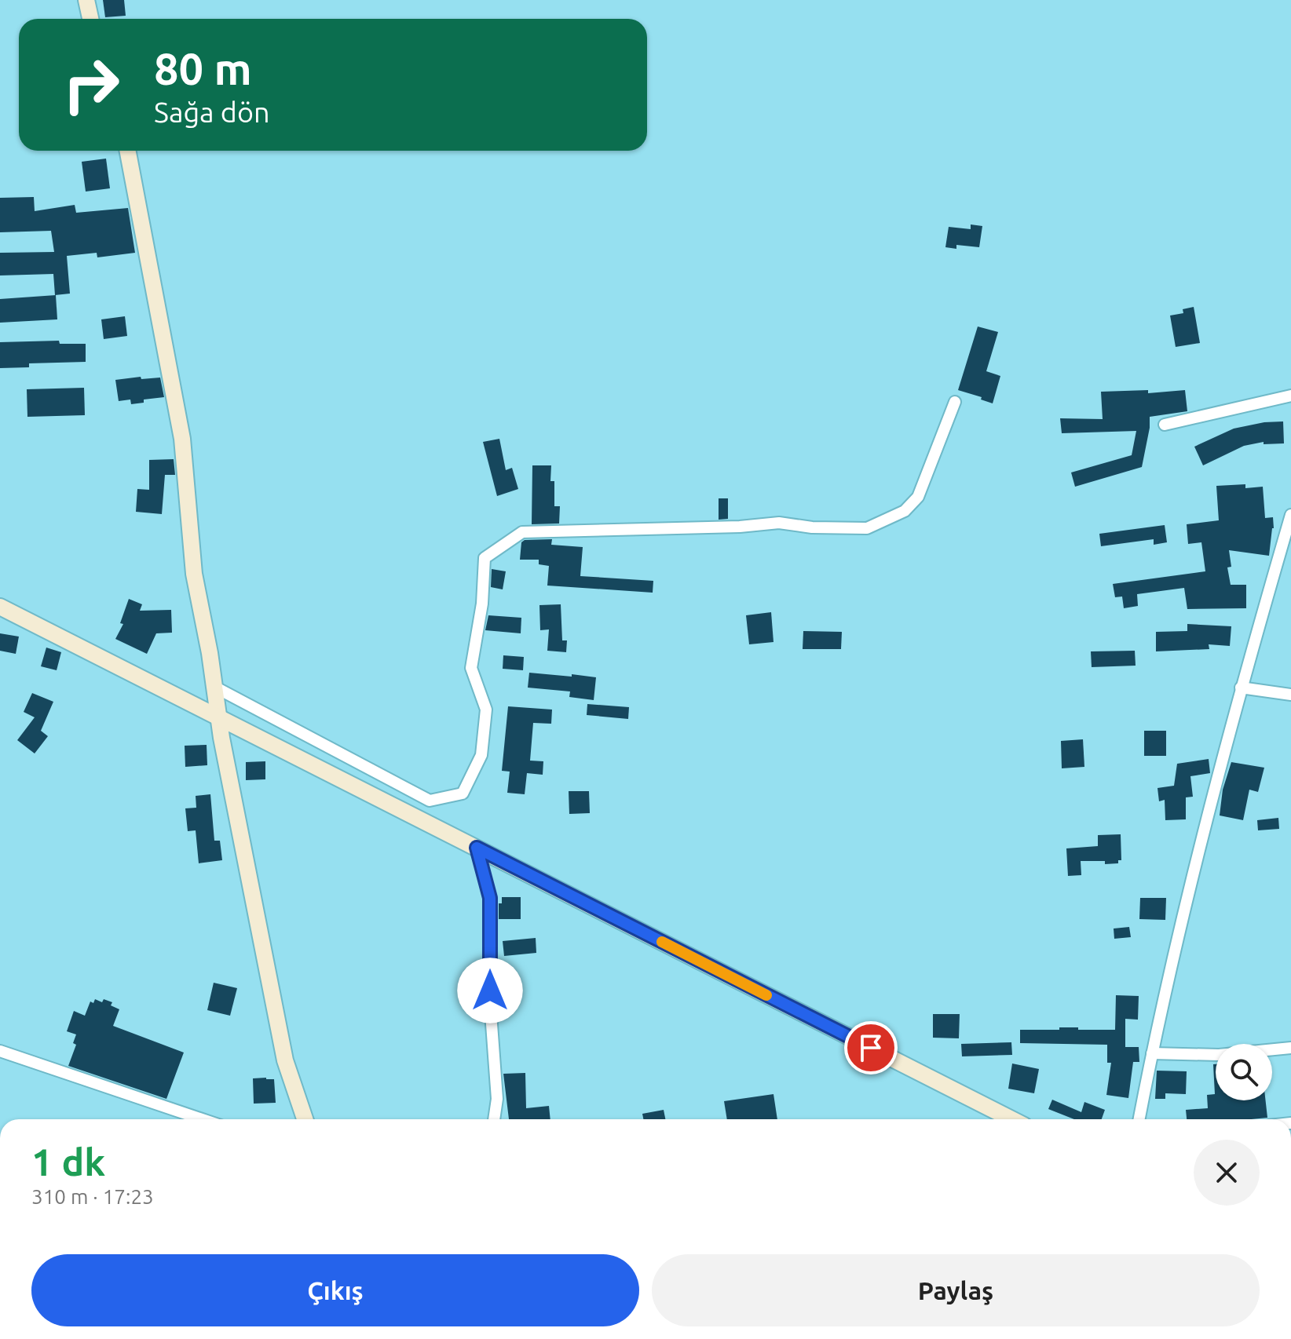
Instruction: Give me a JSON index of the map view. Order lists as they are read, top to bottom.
{
  "page": {
    "turn": ["80 m", "Sağa dön"],
    "heading": ["1 dk", "310 m · 17:23"],
    "buttons": ["Çıkış", "Paylaş"]
  }
}
